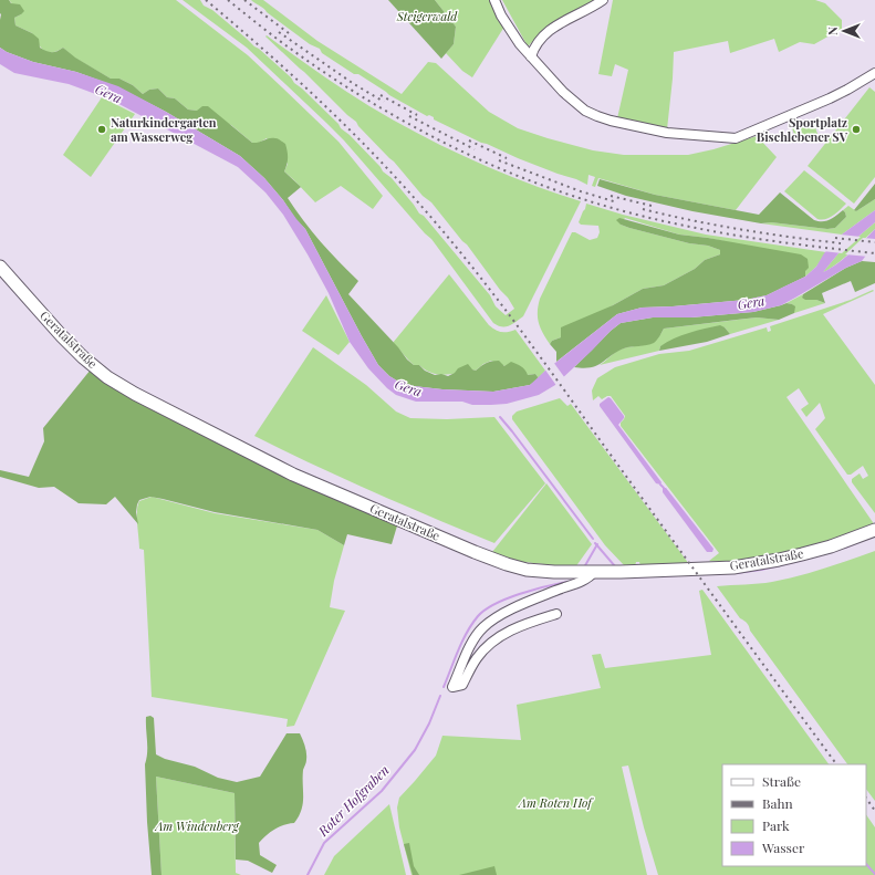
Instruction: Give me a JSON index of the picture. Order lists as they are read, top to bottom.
{
  "streets": {
    "street": ["Geratalstraße"]
  },
  "water": ["Gera", "Roter Hofgraben"],
  "parks": ["Steigerwald", "Am Roten Hof", "Am Windenberg"],
  "places": ["Naturkindergarten am Wasserweg", "Sportplatz Bischlebener SV"],
  "legend": [
    "Straße",
    "Bahn",
    "Park",
    "Wasser"
  ],
  "north": "left"
}
